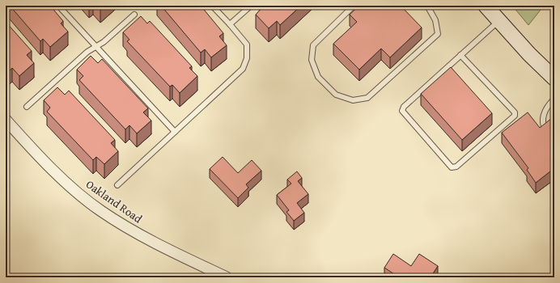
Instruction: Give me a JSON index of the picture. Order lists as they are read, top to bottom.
{
  "streets": {
    "street": ["Oakland Road"]
  }
}
